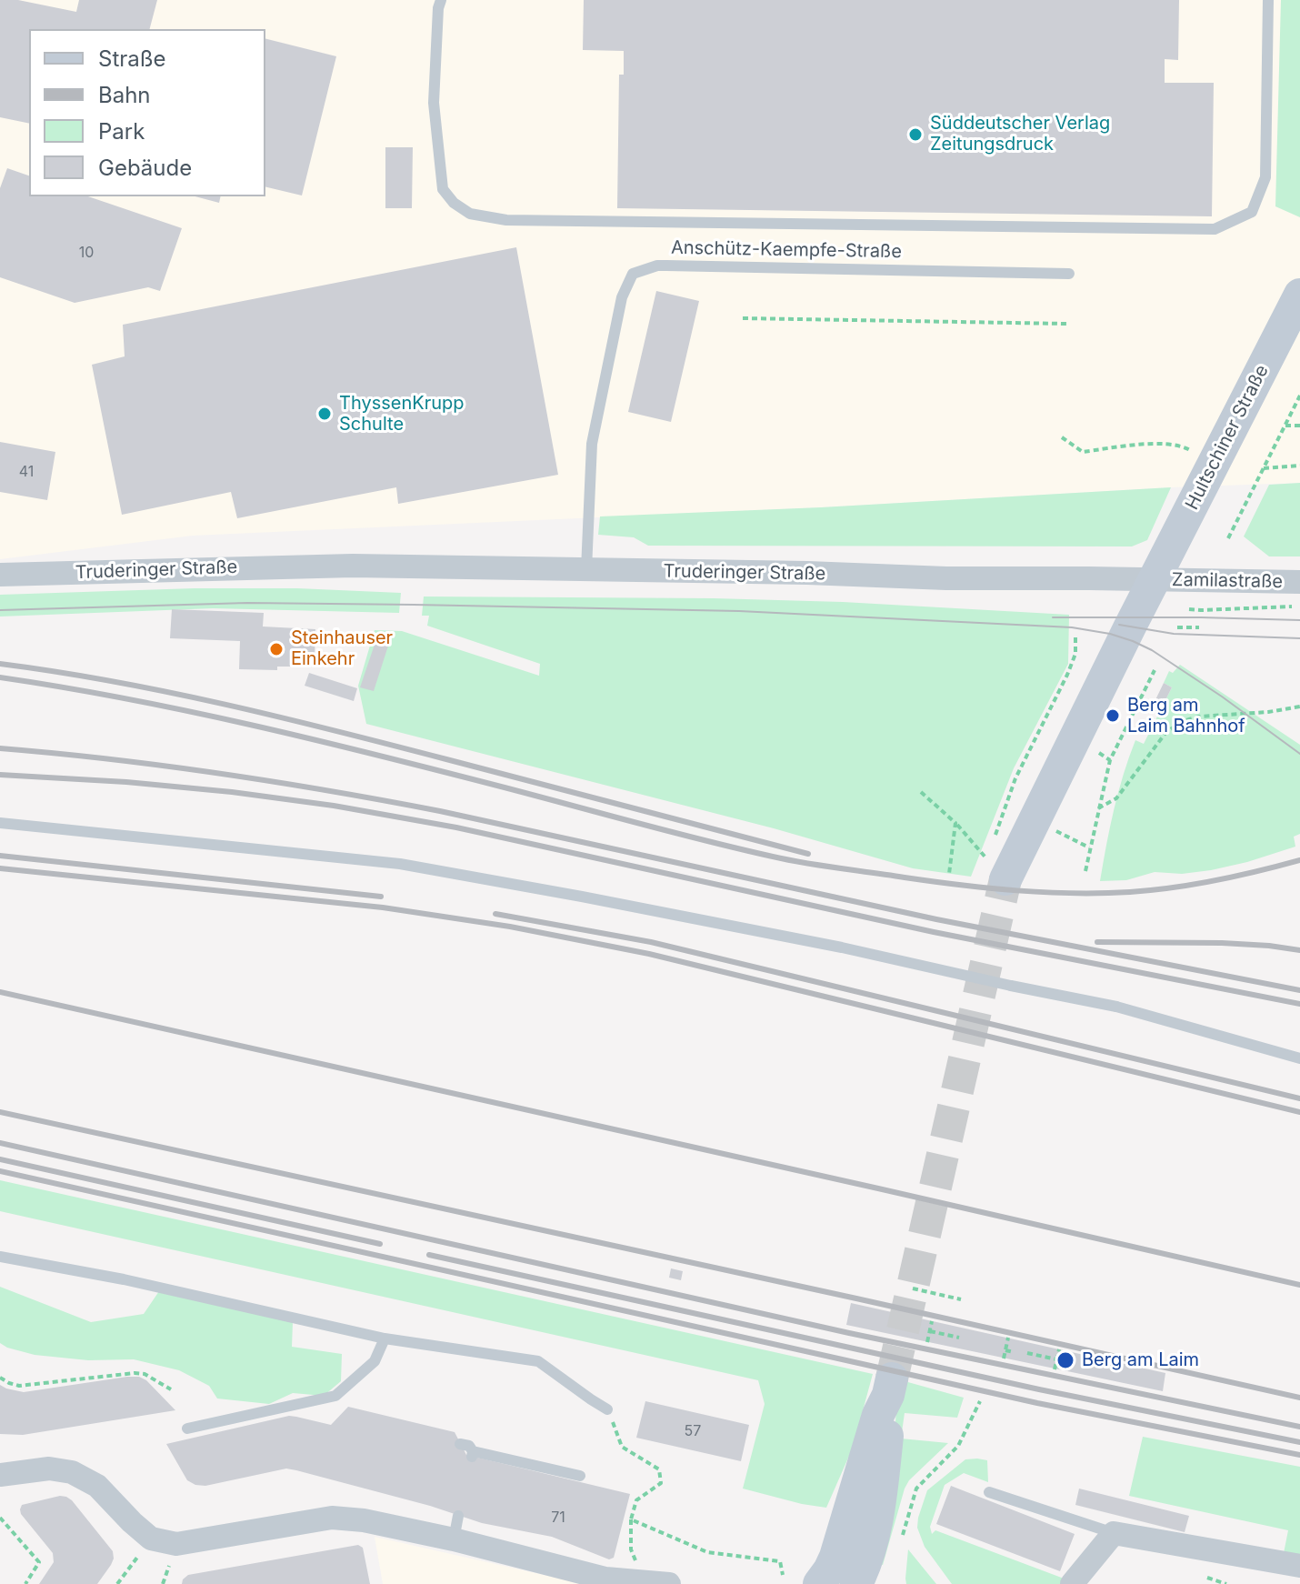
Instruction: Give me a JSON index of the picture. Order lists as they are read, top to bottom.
{
  "streets": {
    "main road": ["Hultschiner Straße"],
    "street": ["Truderinger Straße", "Zamilastraße"],
    "lane": ["Anschütz-Kaempfe-Straße"]
  },
  "crossings": [
    ["Anschütz-Kaempfe-Straße", "Truderinger Straße"],
    ["Hultschiner Straße", "Truderinger Straße"],
    ["Hultschiner Straße", "Zamilastraße"],
    ["Truderinger Straße", "Zamilastraße"]
  ],
  "places": [
    "Süddeutscher Verlag Zeitungsdruck",
    "ThyssenKrupp Schulte",
    "Steinhauser Einkehr",
    "Berg am Laim Bahnhof",
    "Berg am Laim"
  ],
  "house_numbers": [
    "10",
    "41",
    "57",
    "71"
  ],
  "legend": [
    "Straße",
    "Bahn",
    "Park",
    "Gebäude"
  ]
}
